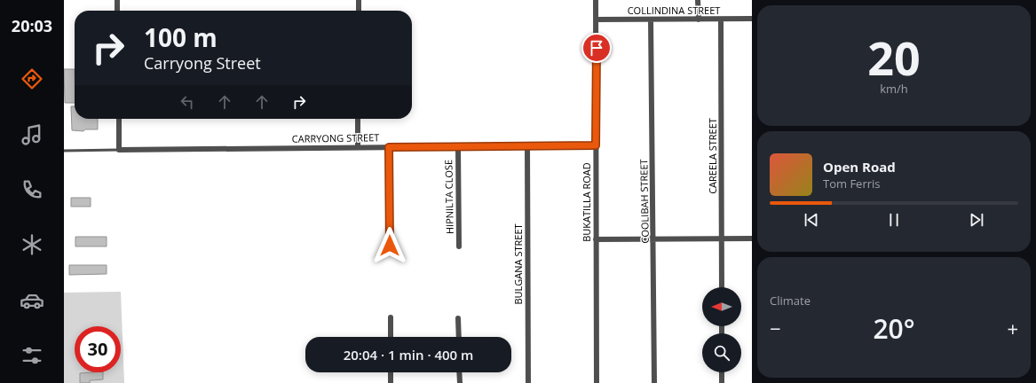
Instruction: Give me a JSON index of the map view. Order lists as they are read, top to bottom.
{
  "streets": {
    "street": [
      "COLLINDINA STREET",
      "CARRYONG STREET",
      "CAREELA STREET",
      "HIPNILTA CLOSE",
      "COOLIBAH STREET",
      "BUKATILLA ROAD",
      "BULGANA STREET"
    ]
  },
  "crossings": [
    ["COLLINDINA STREET", "CAREELA STREET"],
    ["COLLINDINA STREET", "COOLIBAH STREET"],
    ["COLLINDINA STREET", "BUKATILLA ROAD"],
    ["CARRYONG STREET", "HIPNILTA CLOSE"],
    ["CARRYONG STREET", "BUKATILLA ROAD"],
    ["CARRYONG STREET", "BULGANA STREET"]
  ],
  "north": "left",
  "page": {
    "tabs": "20:03",
    "tile": [
      ["20", "km/h"],
      "Climate"
    ],
    "turn": ["100 m", "Carryong Street"],
    "song": ["Open Road", "Tom Ferris"],
    "heat": ["−", "20°", "+"],
    "limit": "30",
    "trip": "20:04 · 1 min · 400 m"
  }
}
